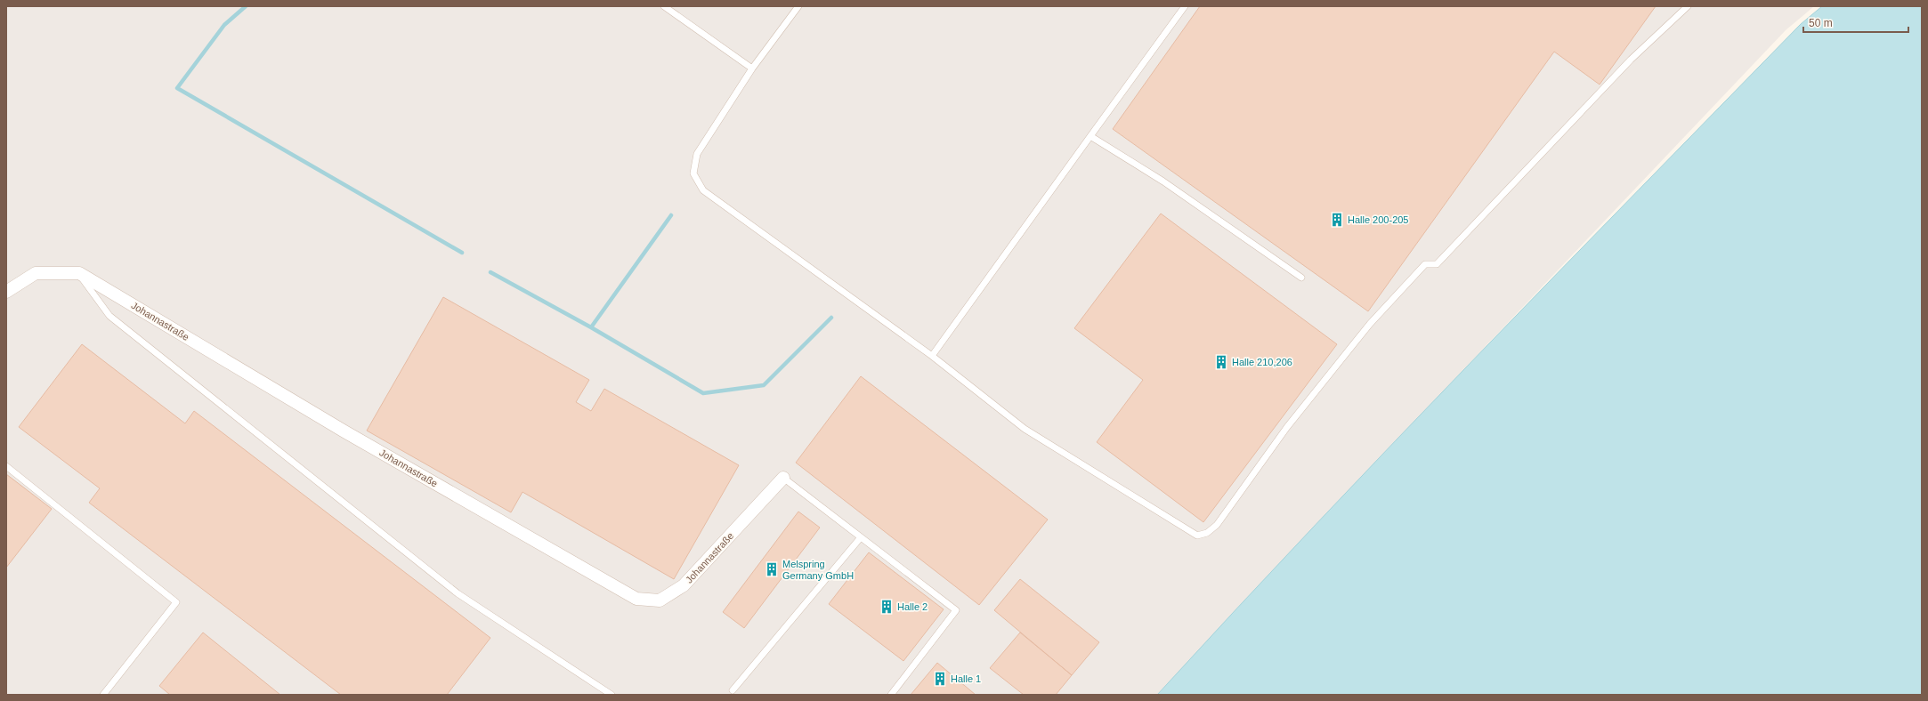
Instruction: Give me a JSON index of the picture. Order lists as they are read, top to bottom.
{
  "streets": {
    "street": ["Johannastraße"]
  },
  "places": {
    "building": [
      "Halle 200-205",
      "Halle 210,206",
      "Melspring Germany GmbH",
      "Halle 2",
      "Halle 1"
    ]
  },
  "scale_bar": "50 m"
}
